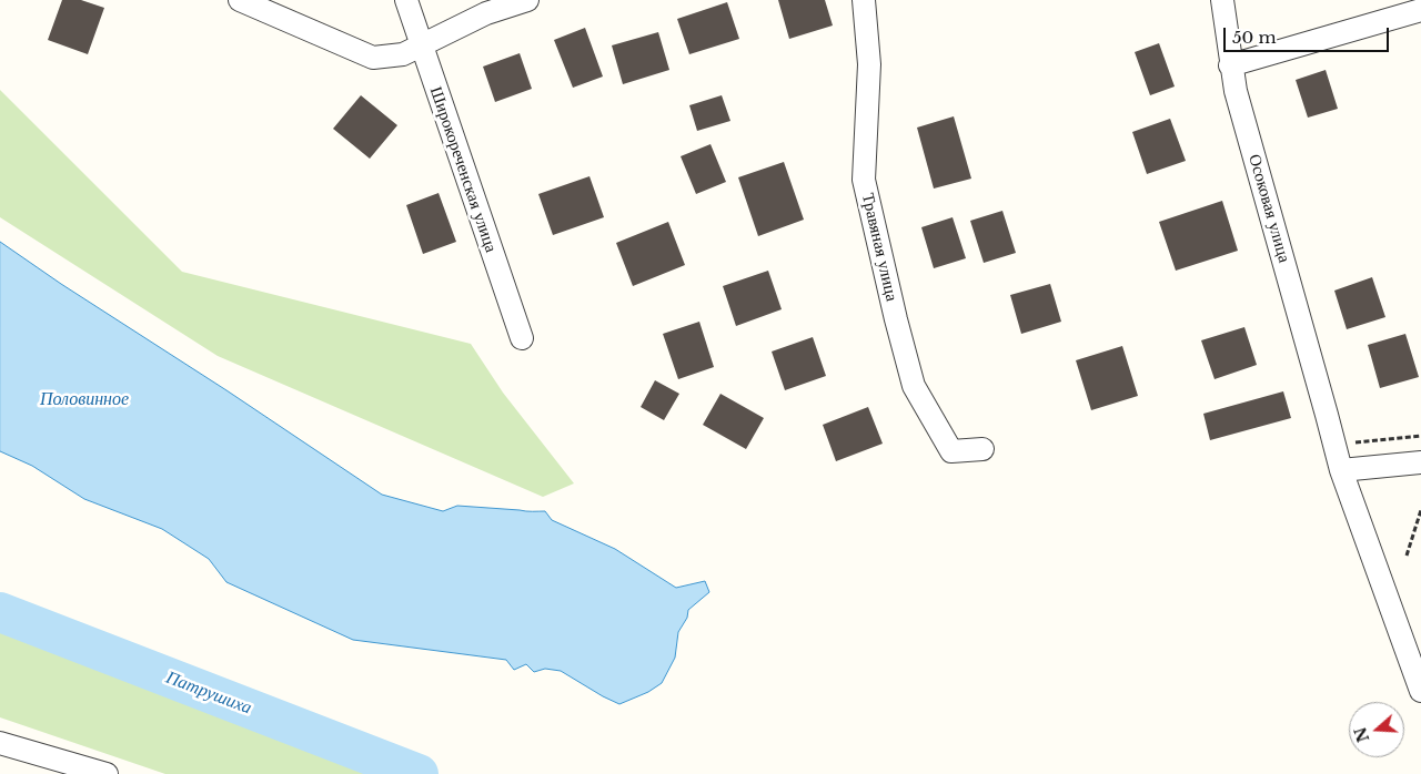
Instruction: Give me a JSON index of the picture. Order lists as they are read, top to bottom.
{
  "streets": {
    "street": ["Широкореченская улица", "Осоковая улица", "Травяная улица"]
  },
  "water": ["Половинное", "Патрушиха"],
  "scale_bar": "50 m",
  "north": "left"
}
